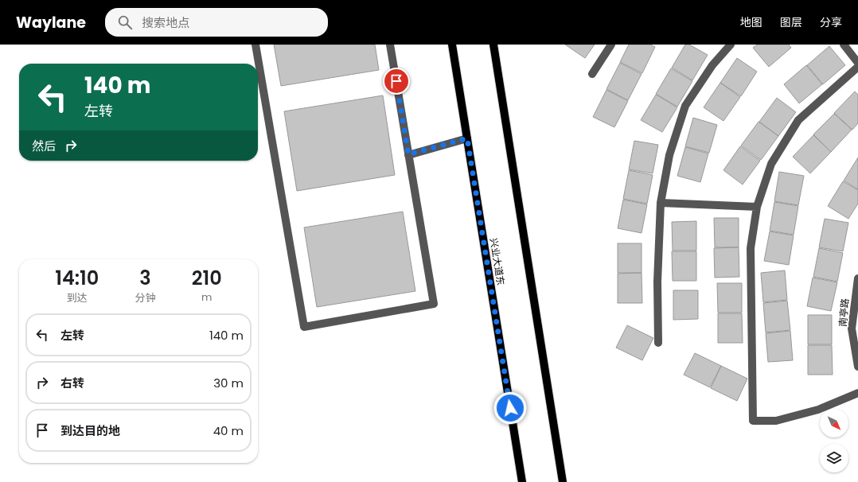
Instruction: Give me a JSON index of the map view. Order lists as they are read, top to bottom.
{
  "streets": {
    "main road": ["兴业大道东"],
    "street": ["南亭路"]
  },
  "north": "bottom right",
  "page": {
    "header": "Waylane",
    "search": "搜索地点",
    "nav": ["地图", "图层", "分享"],
    "turn": ["140 m", "左转"],
    "then": "然后",
    "eta": [
      "14:10",
      "到达",
      "3",
      "分钟",
      "210",
      "m"
    ],
    "list": [
      {
        "name": "左转",
        "value": "140 m"
      },
      {
        "name": "右转",
        "value": "30 m"
      },
      {
        "name": "到达目的地",
        "value": "40 m"
      }
    ]
  }
}
